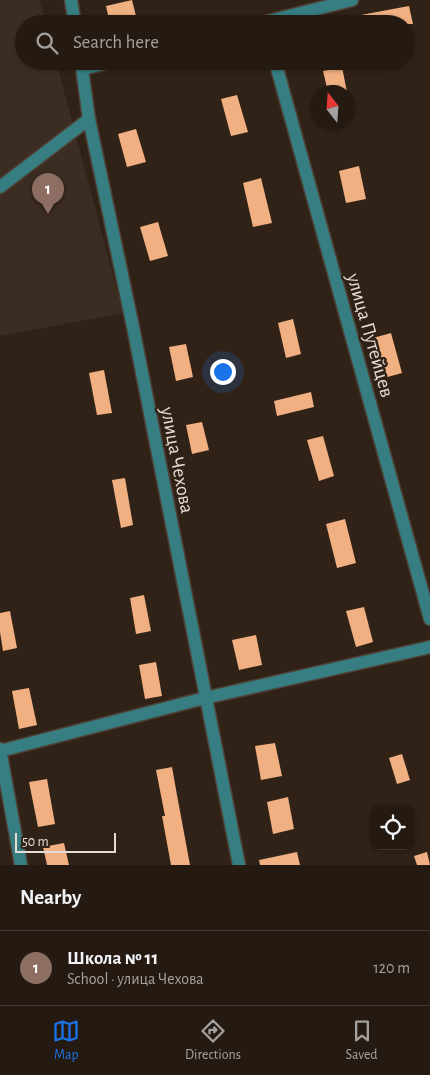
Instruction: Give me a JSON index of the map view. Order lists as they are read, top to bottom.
{
  "streets": {
    "street": ["улица Путейцев", "улица Чехова"]
  },
  "scale_bar": "50 m",
  "north": "top",
  "page": {
    "search": "Search here",
    "pins": "1",
    "scale": "50 m",
    "heading": "Nearby",
    "list": [
      {
        "mark": "1",
        "name": "Школа № 11",
        "note": "School · улица Чехова",
        "value": "120 m"
      }
    ],
    "nav": ["Map", "Directions", "Saved"]
  }
}
